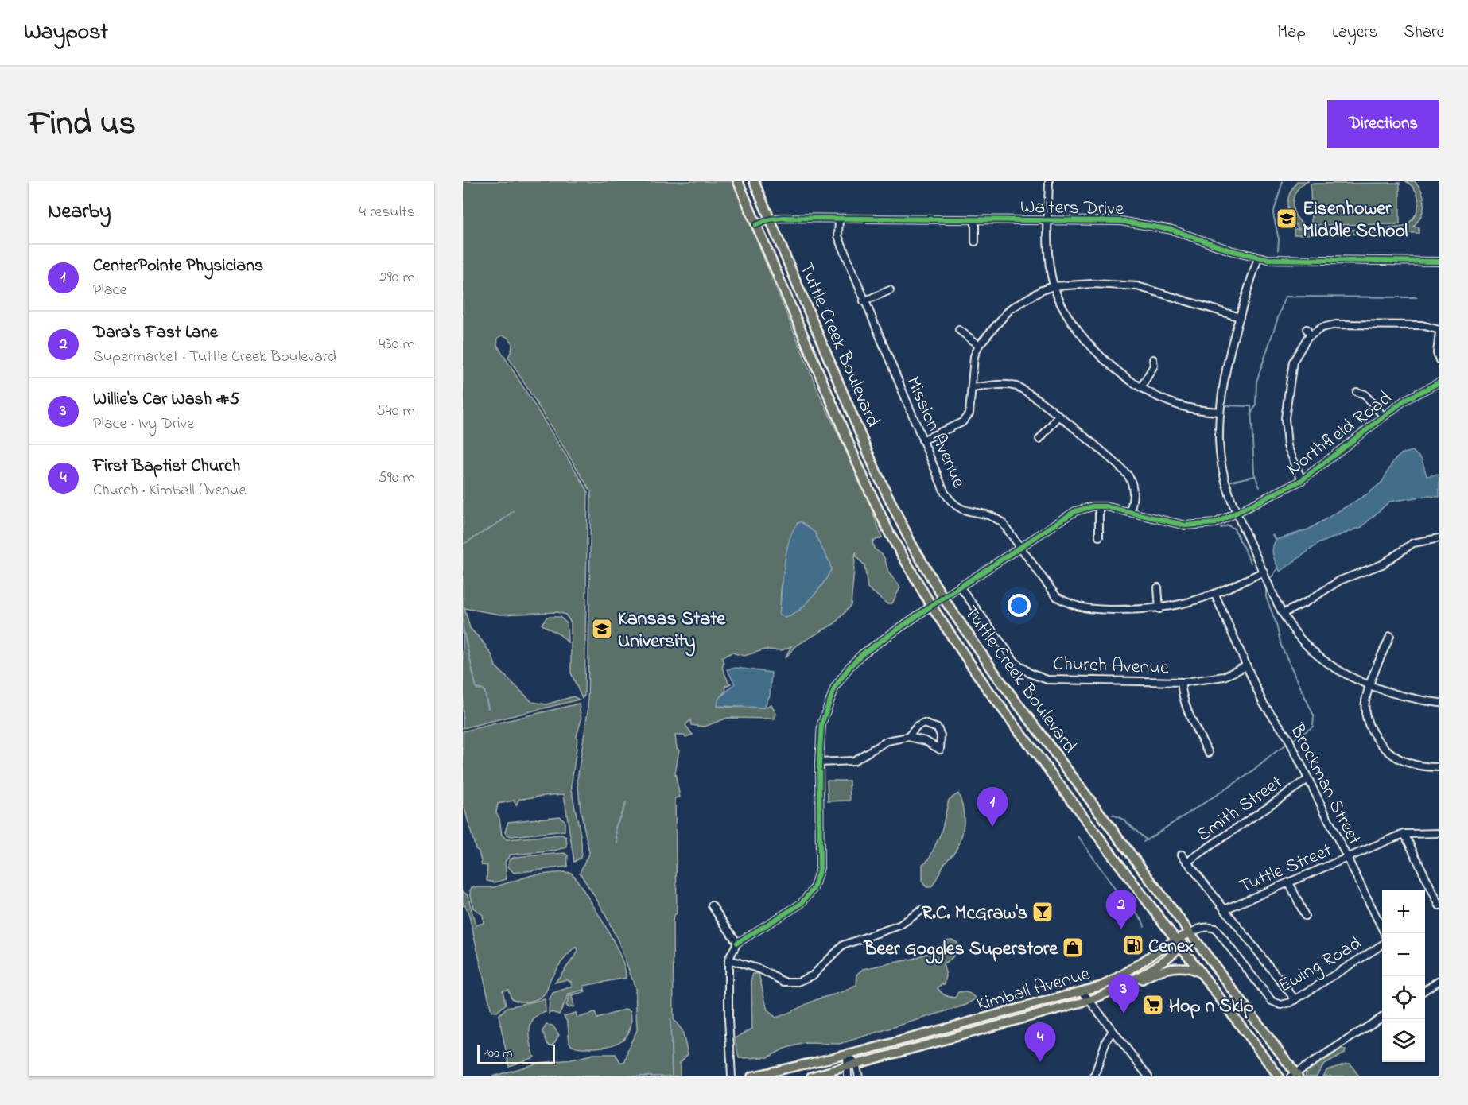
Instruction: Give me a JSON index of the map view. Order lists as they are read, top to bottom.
{
  "streets": {
    "highway": ["Tuttle Creek Boulevard"],
    "main road": ["Kimball Avenue"],
    "street": [
      "Walters Drive",
      "Mission Avenue",
      "Northfield Road",
      "Church Avenue",
      "Brockman Street",
      "Smith Street",
      "Tuttle Street",
      "Ewing Road"
    ]
  },
  "crossings": [
    ["Walters Drive", "Tuttle Creek Boulevard"],
    ["Walters Drive", "Mission Avenue"],
    ["Tuttle Creek Boulevard", "Northfield Road"],
    ["Tuttle Creek Boulevard", "Ewing Road"],
    ["Tuttle Creek Boulevard", "Kimball Avenue"],
    ["Mission Avenue", "Northfield Road"],
    ["Mission Avenue", "Brockman Street"],
    ["Northfield Road", "Church Avenue"],
    ["Church Avenue", "Brockman Street"],
    ["Brockman Street", "Smith Street"],
    ["Brockman Street", "Tuttle Street"],
    ["Ewing Road", "Kimball Avenue"]
  ],
  "places": {
    "school or university": ["Eisenhower Middle School", "Kansas State University"],
    "bar": ["R.C. McGraw's"],
    "fuel station": ["Cenex"],
    "shop": ["Beer Goggles Superstore"],
    "supermarket": ["Hop n Skip"]
  },
  "scale_bar": "100 m",
  "page": {
    "header": "Waypost",
    "nav": ["Map", "Layers", "Share"],
    "title": "Find us",
    "buttons": "Directions",
    "heading": ["Nearby", "4 results"],
    "list": [
      {
        "mark": "1",
        "name": "CenterPointe Physicians",
        "note": "Place",
        "value": "290 m"
      },
      {
        "mark": "2",
        "name": "Dara's Fast Lane",
        "note": "Supermarket · Tuttle Creek Boulevard",
        "value": "430 m"
      },
      {
        "mark": "3",
        "name": "Willie's Car Wash #5",
        "note": "Place · Ivy Drive",
        "value": "540 m"
      },
      {
        "mark": "4",
        "name": "First Baptist Church",
        "note": "Church · Kimball Avenue",
        "value": "590 m"
      }
    ],
    "pins": [
      "1",
      "2",
      "3",
      "4"
    ],
    "map_buttons": ["+", "−"],
    "scale": "100 m"
  }
}
